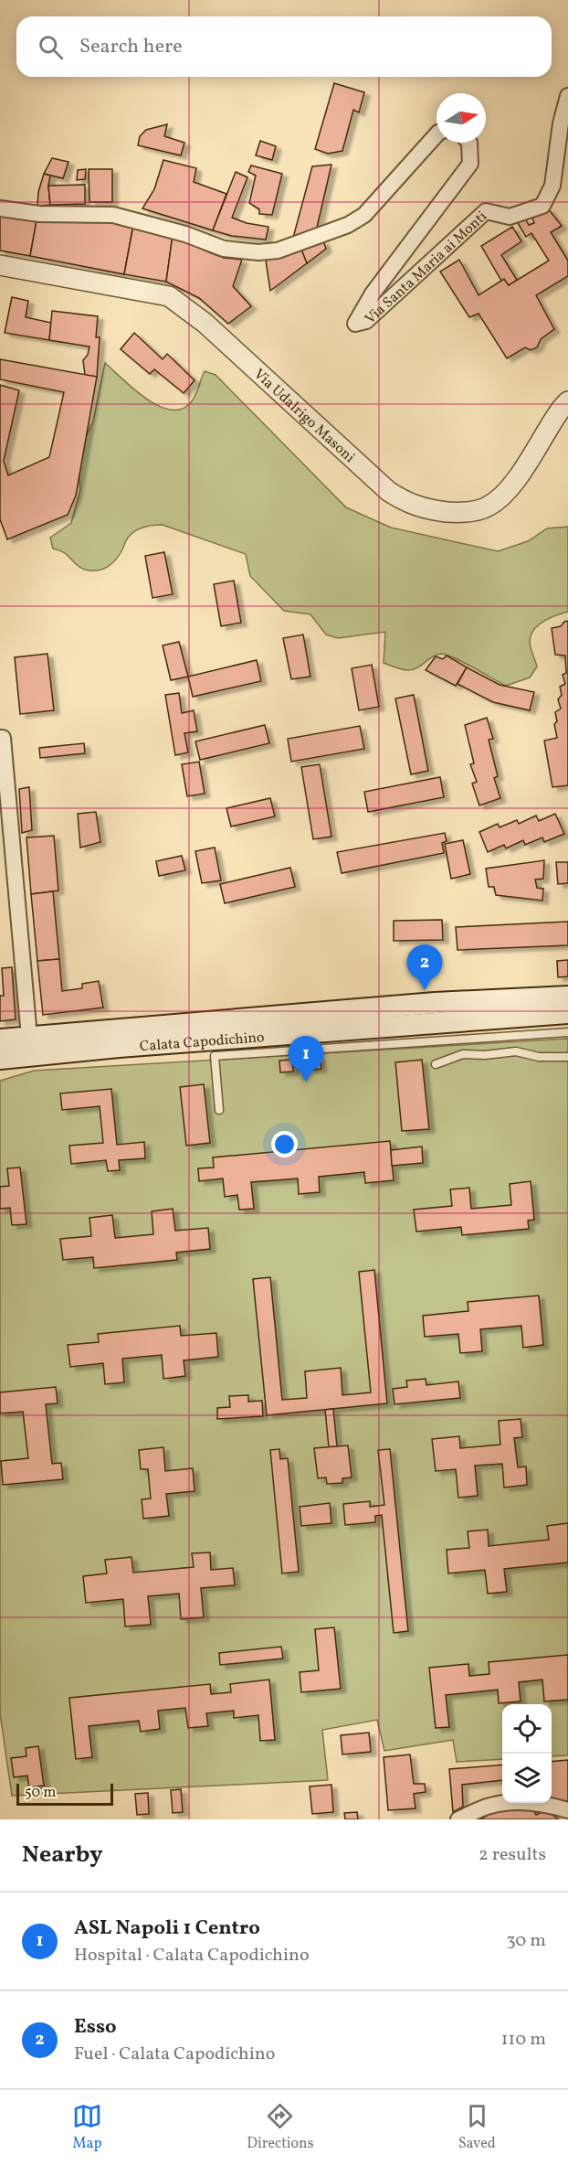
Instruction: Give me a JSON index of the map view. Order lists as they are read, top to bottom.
{
  "streets": {
    "main road": ["Calata Capodichino"],
    "street": ["Via Santa Maria ai Monti", "Via Udalrigo Masoni"]
  },
  "scale_bar": "50 m",
  "north": "right",
  "page": {
    "search": "Search here",
    "pins": ["2", "1"],
    "scale": "50 m",
    "heading": ["Nearby", "2 results"],
    "list": [
      {
        "mark": "1",
        "name": "ASL Napoli 1 Centro",
        "note": "Hospital · Calata Capodichino",
        "value": "30 m"
      },
      {
        "mark": "2",
        "name": "Esso",
        "note": "Fuel · Calata Capodichino",
        "value": "110 m"
      }
    ],
    "nav": ["Map", "Directions", "Saved"]
  }
}
